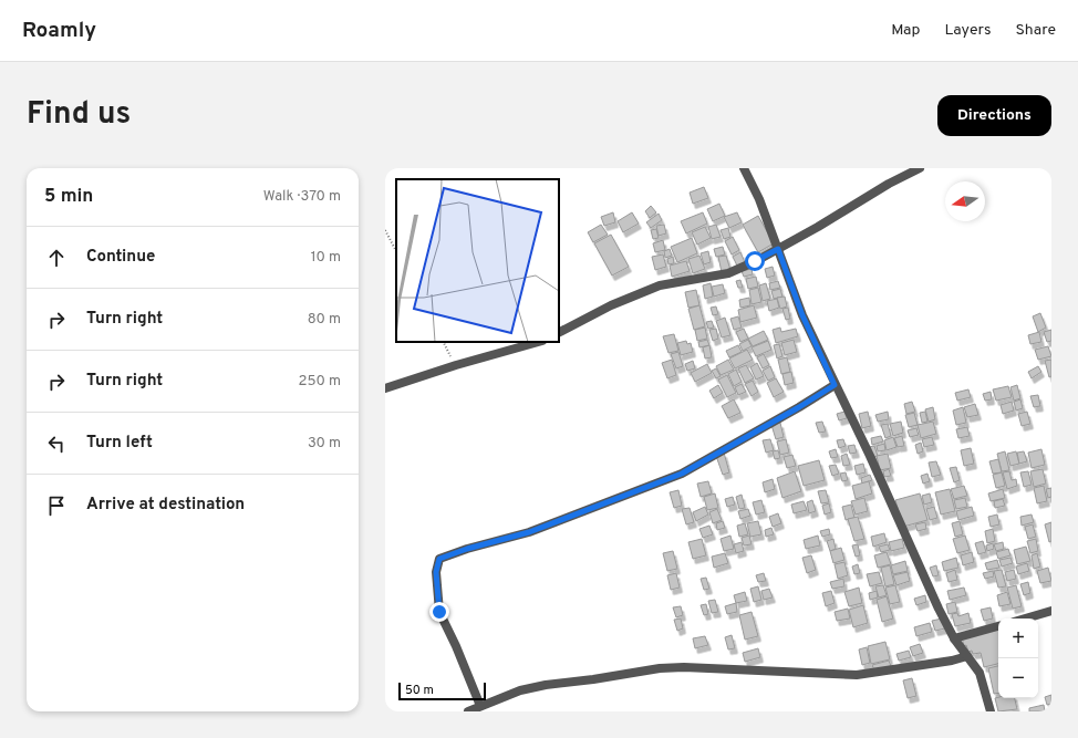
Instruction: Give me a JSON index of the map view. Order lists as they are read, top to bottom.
{
  "scale_bar": "50 m",
  "north": "left",
  "page": {
    "header": "Roamly",
    "nav": ["Map", "Layers", "Share"],
    "title": "Find us",
    "buttons": "Directions",
    "heading": ["5 min", "Walk · 370 m"],
    "list": [
      ["Continue", "10 m"],
      ["Turn right", "80 m"],
      ["Turn right", "250 m"],
      ["Turn left", "30 m"],
      "Arrive at destination"
    ],
    "map_buttons": ["+", "−"],
    "scale": "50 m"
  }
}
